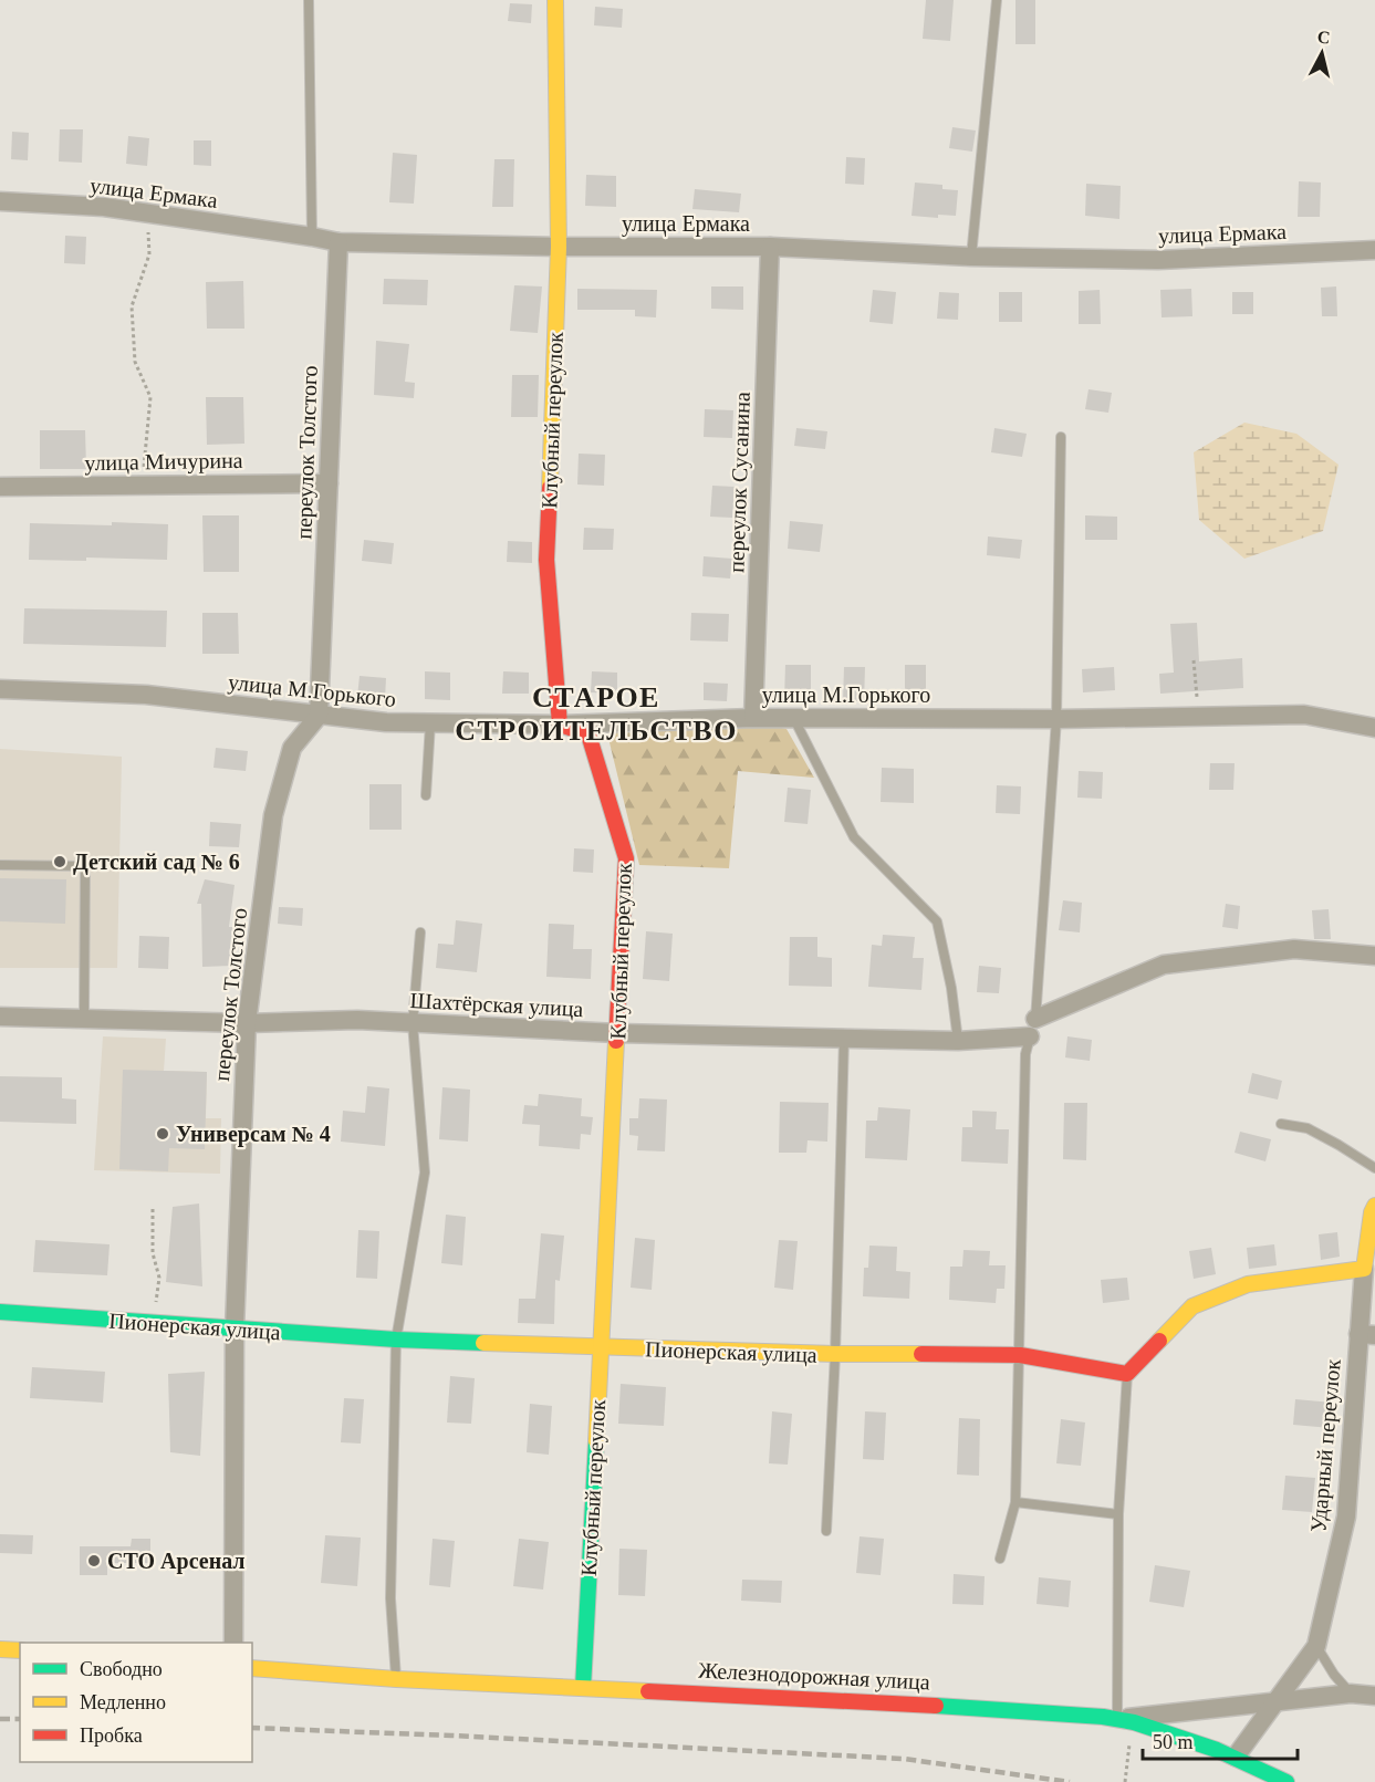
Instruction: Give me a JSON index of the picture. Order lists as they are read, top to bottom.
{
  "streets": {
    "street": [
      "улица Ермака",
      "Клубный переулок",
      "переулок Толстого",
      "улица Мичурина",
      "переулок Сусанина",
      "улица М.Горького",
      "Шахтёрская улица",
      "Пионерская улица",
      "Ударный переулок",
      "Железнодорожная улица"
    ]
  },
  "crossings": [
    ["улица Ермака", "Клубный переулок"],
    ["улица Ермака", "переулок Толстого"],
    ["улица Ермака", "переулок Сусанина"],
    ["Клубный переулок", "улица М.Горького"],
    ["Клубный переулок", "Шахтёрская улица"],
    ["Клубный переулок", "Пионерская улица"],
    ["Клубный переулок", "Железнодорожная улица"],
    ["переулок Толстого", "улица Мичурина"],
    ["переулок Толстого", "улица М.Горького"],
    ["переулок Толстого", "Шахтёрская улица"],
    ["переулок Толстого", "Пионерская улица"],
    ["переулок Сусанина", "улица М.Горького"],
    ["Ударный переулок", "Железнодорожная улица"]
  ],
  "districts": ["СТАРОЕ СТРОИТЕЛЬСТВО"],
  "places": ["Детский сад № 6", "Универсам № 4", "СТО Арсенал"],
  "legend": ["Свободно", "Медленно", "Пробка"],
  "scale_bar": "50 m",
  "north": "top"
}
